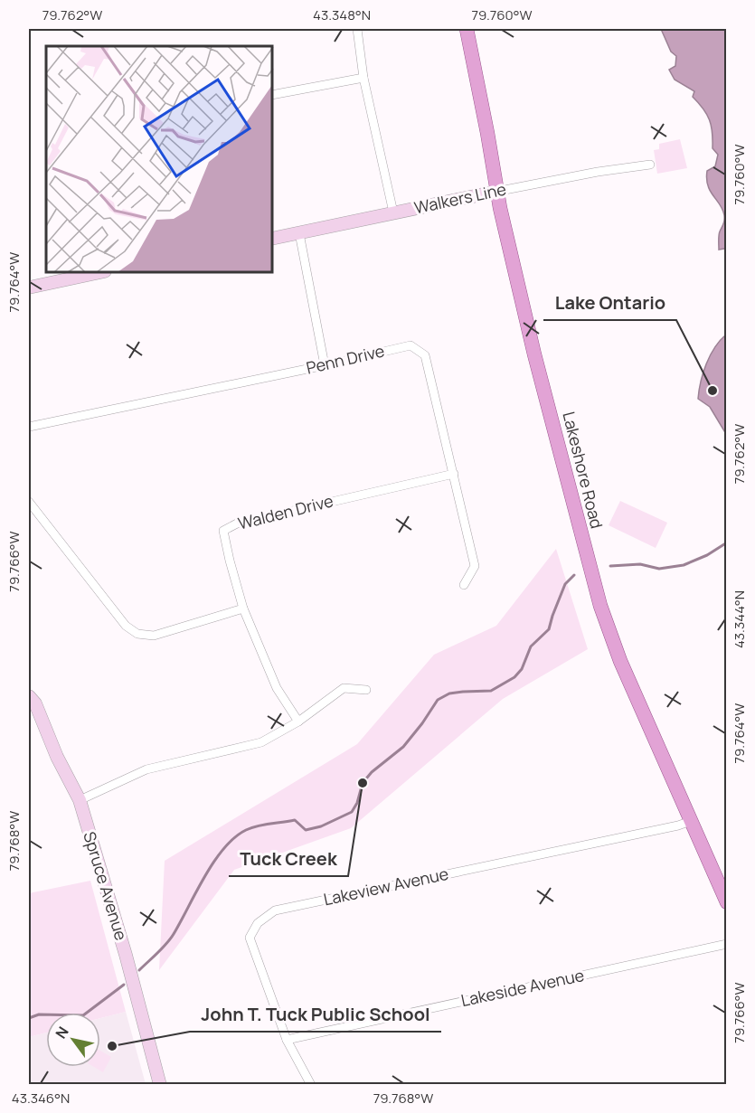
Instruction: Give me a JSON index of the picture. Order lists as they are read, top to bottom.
{
  "streets": {
    "main road": ["Lakeshore Road"],
    "street": [
      "Walkers Line",
      "Penn Drive",
      "Walden Drive",
      "Spruce Avenue",
      "Lakeview Avenue",
      "Lakeside Avenue"
    ]
  },
  "crossings": [
    ["Walkers Line", "Lakeshore Road"],
    ["Penn Drive", "Walden Drive"],
    ["Lakeshore Road", "Lakeview Avenue"],
    ["Lakeview Avenue", "Lakeside Avenue"]
  ],
  "places": ["Lake Ontario", "Tuck Creek", "John T. Tuck Public School"],
  "north": "top left",
  "coordinates": [
    "79.762°W",
    "43.348°N",
    "79.760°W",
    "79.764°W",
    "79.766°W",
    "43.344°N",
    "79.768°W",
    "43.346°N"
  ]
}
